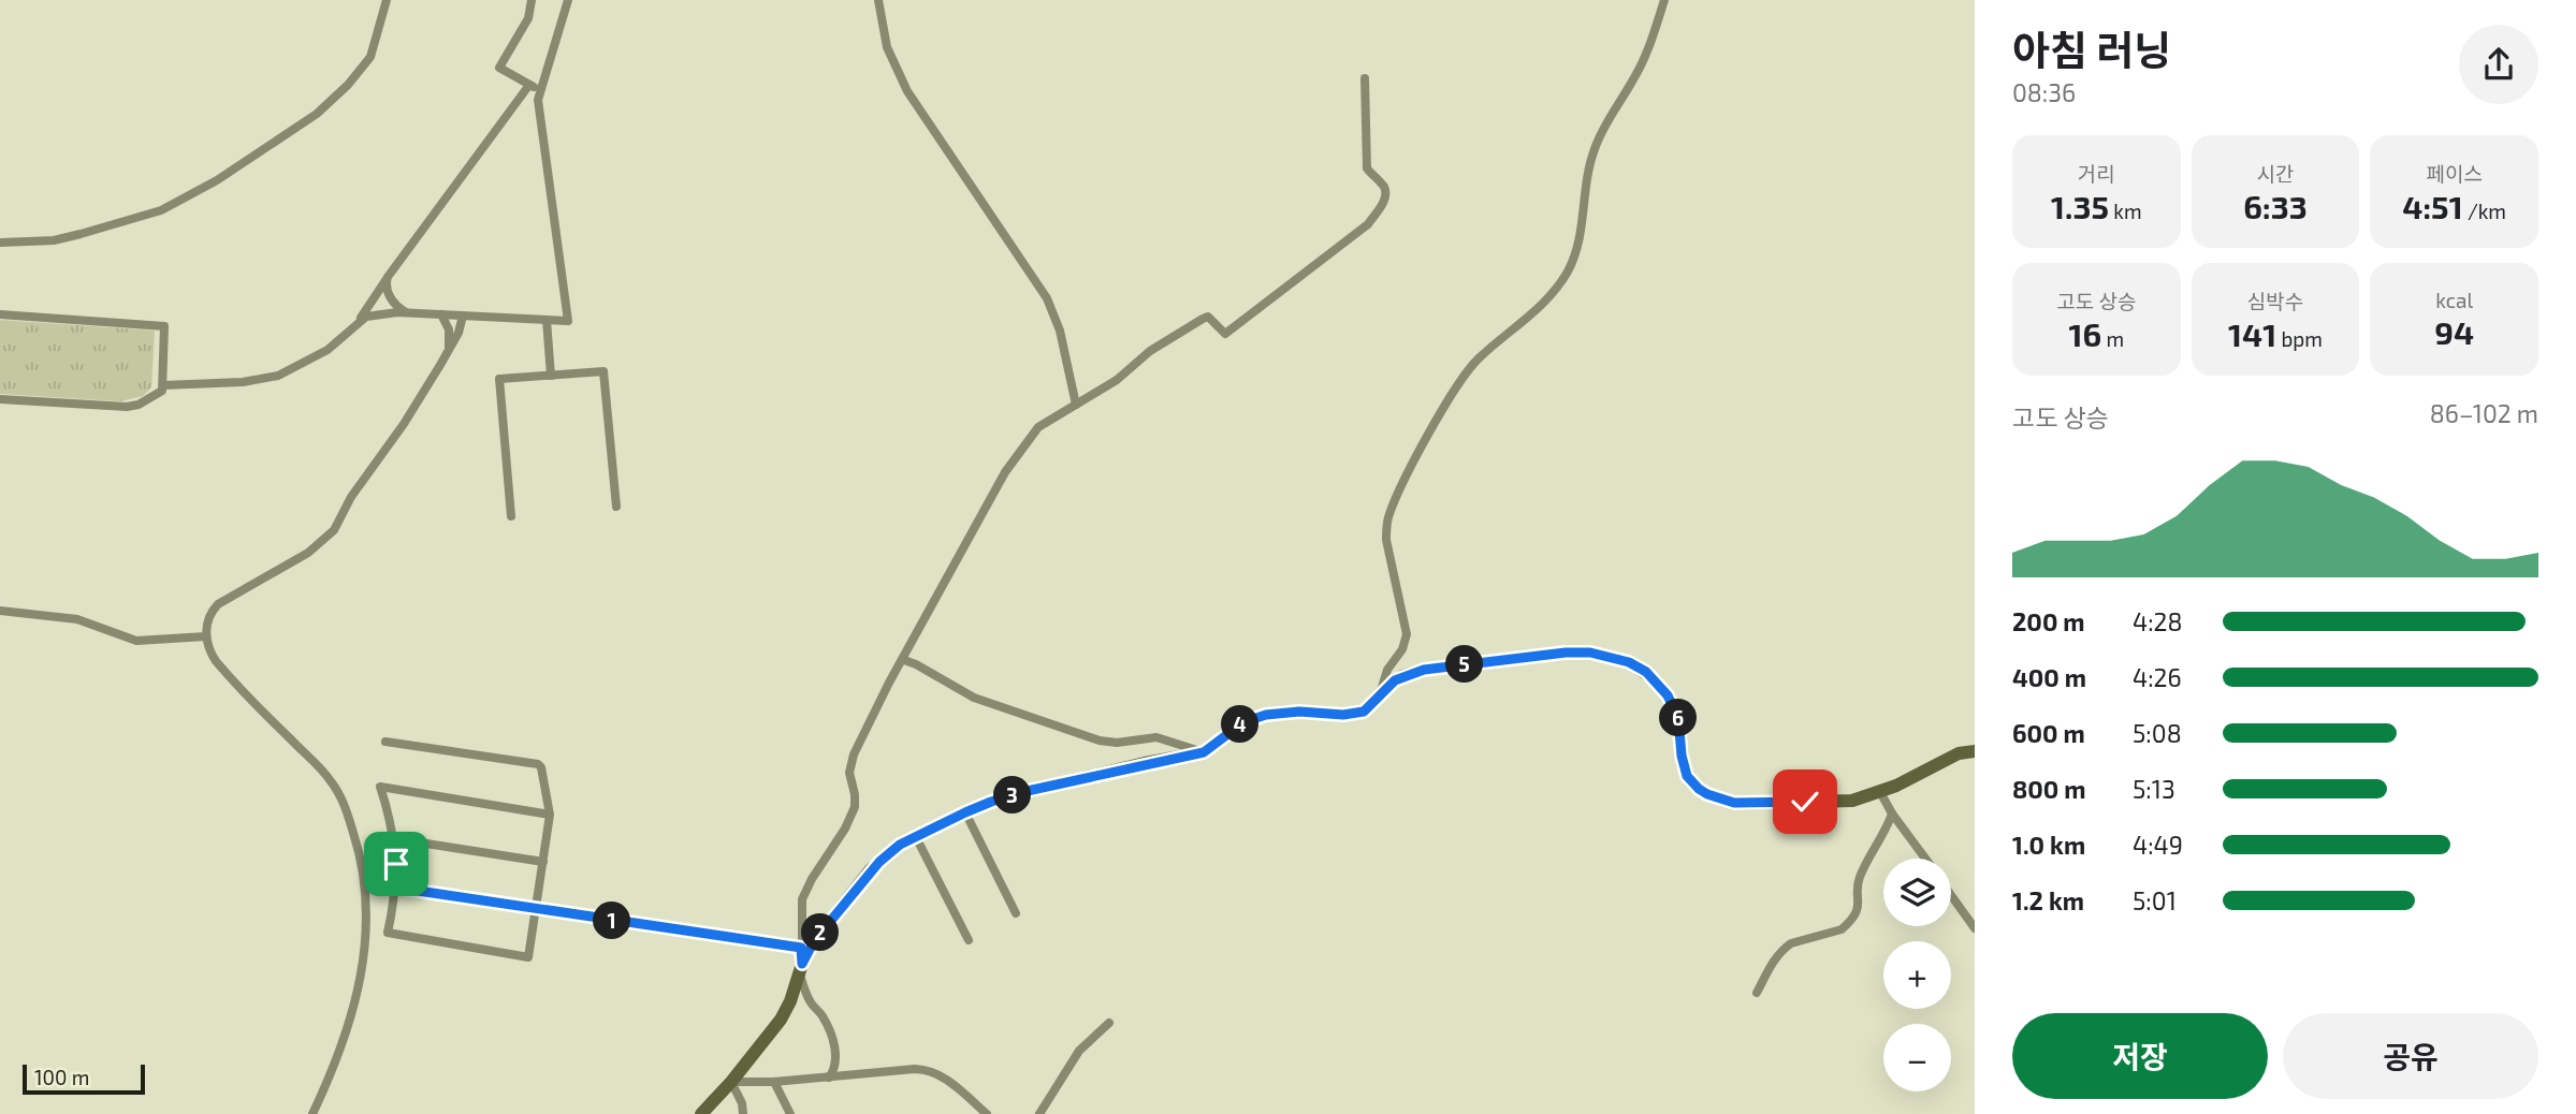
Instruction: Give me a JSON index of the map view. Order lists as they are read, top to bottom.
{
  "scale_bar": "100 m",
  "page": {
    "heading": ["아침 러닝", "08:36"],
    "stats": [
      ["거리", "1.35 km"],
      ["시간", "6:33"],
      ["페이스", "4:51 /km"],
      ["고도 상승", "16 m"],
      ["심박수", "141 bpm"],
      ["kcal", "94"]
    ],
    "chart": ["고도 상승", "86–102 m"],
    "list": [
      {
        "name": "200 m",
        "note": "4:28"
      },
      {
        "name": "400 m",
        "note": "4:26"
      },
      {
        "name": "600 m",
        "note": "5:08"
      },
      {
        "name": "800 m",
        "note": "5:13"
      },
      {
        "name": "1.0 km",
        "note": "4:49"
      },
      {
        "name": "1.2 km",
        "note": "5:01"
      }
    ],
    "pins": [
      "5",
      "6",
      "4",
      "3",
      "1",
      "2"
    ],
    "map_buttons": ["+", "−"],
    "buttons": ["저장", "공유"],
    "scale": "100 m"
  }
}
